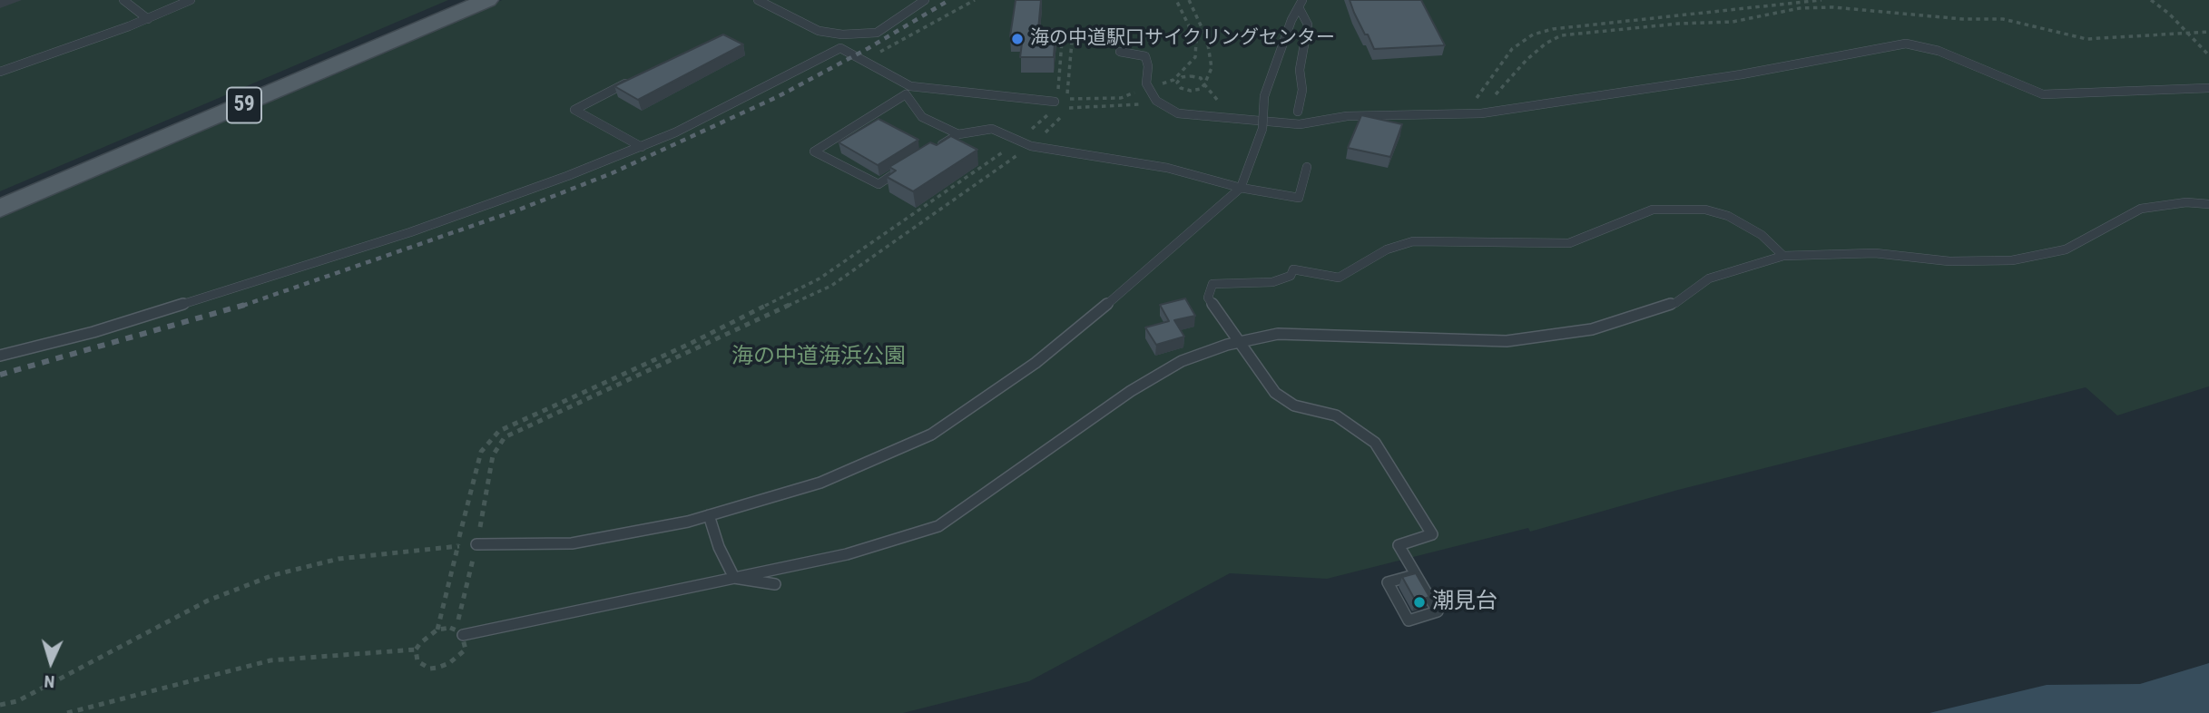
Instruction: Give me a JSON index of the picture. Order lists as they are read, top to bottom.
{
  "streets": {
    "main road": ["59"]
  },
  "parks": ["海の中道海浜公園"],
  "places": ["海の中道駅口サイクリングセンター", "潮見台"],
  "north": "bottom"
}
